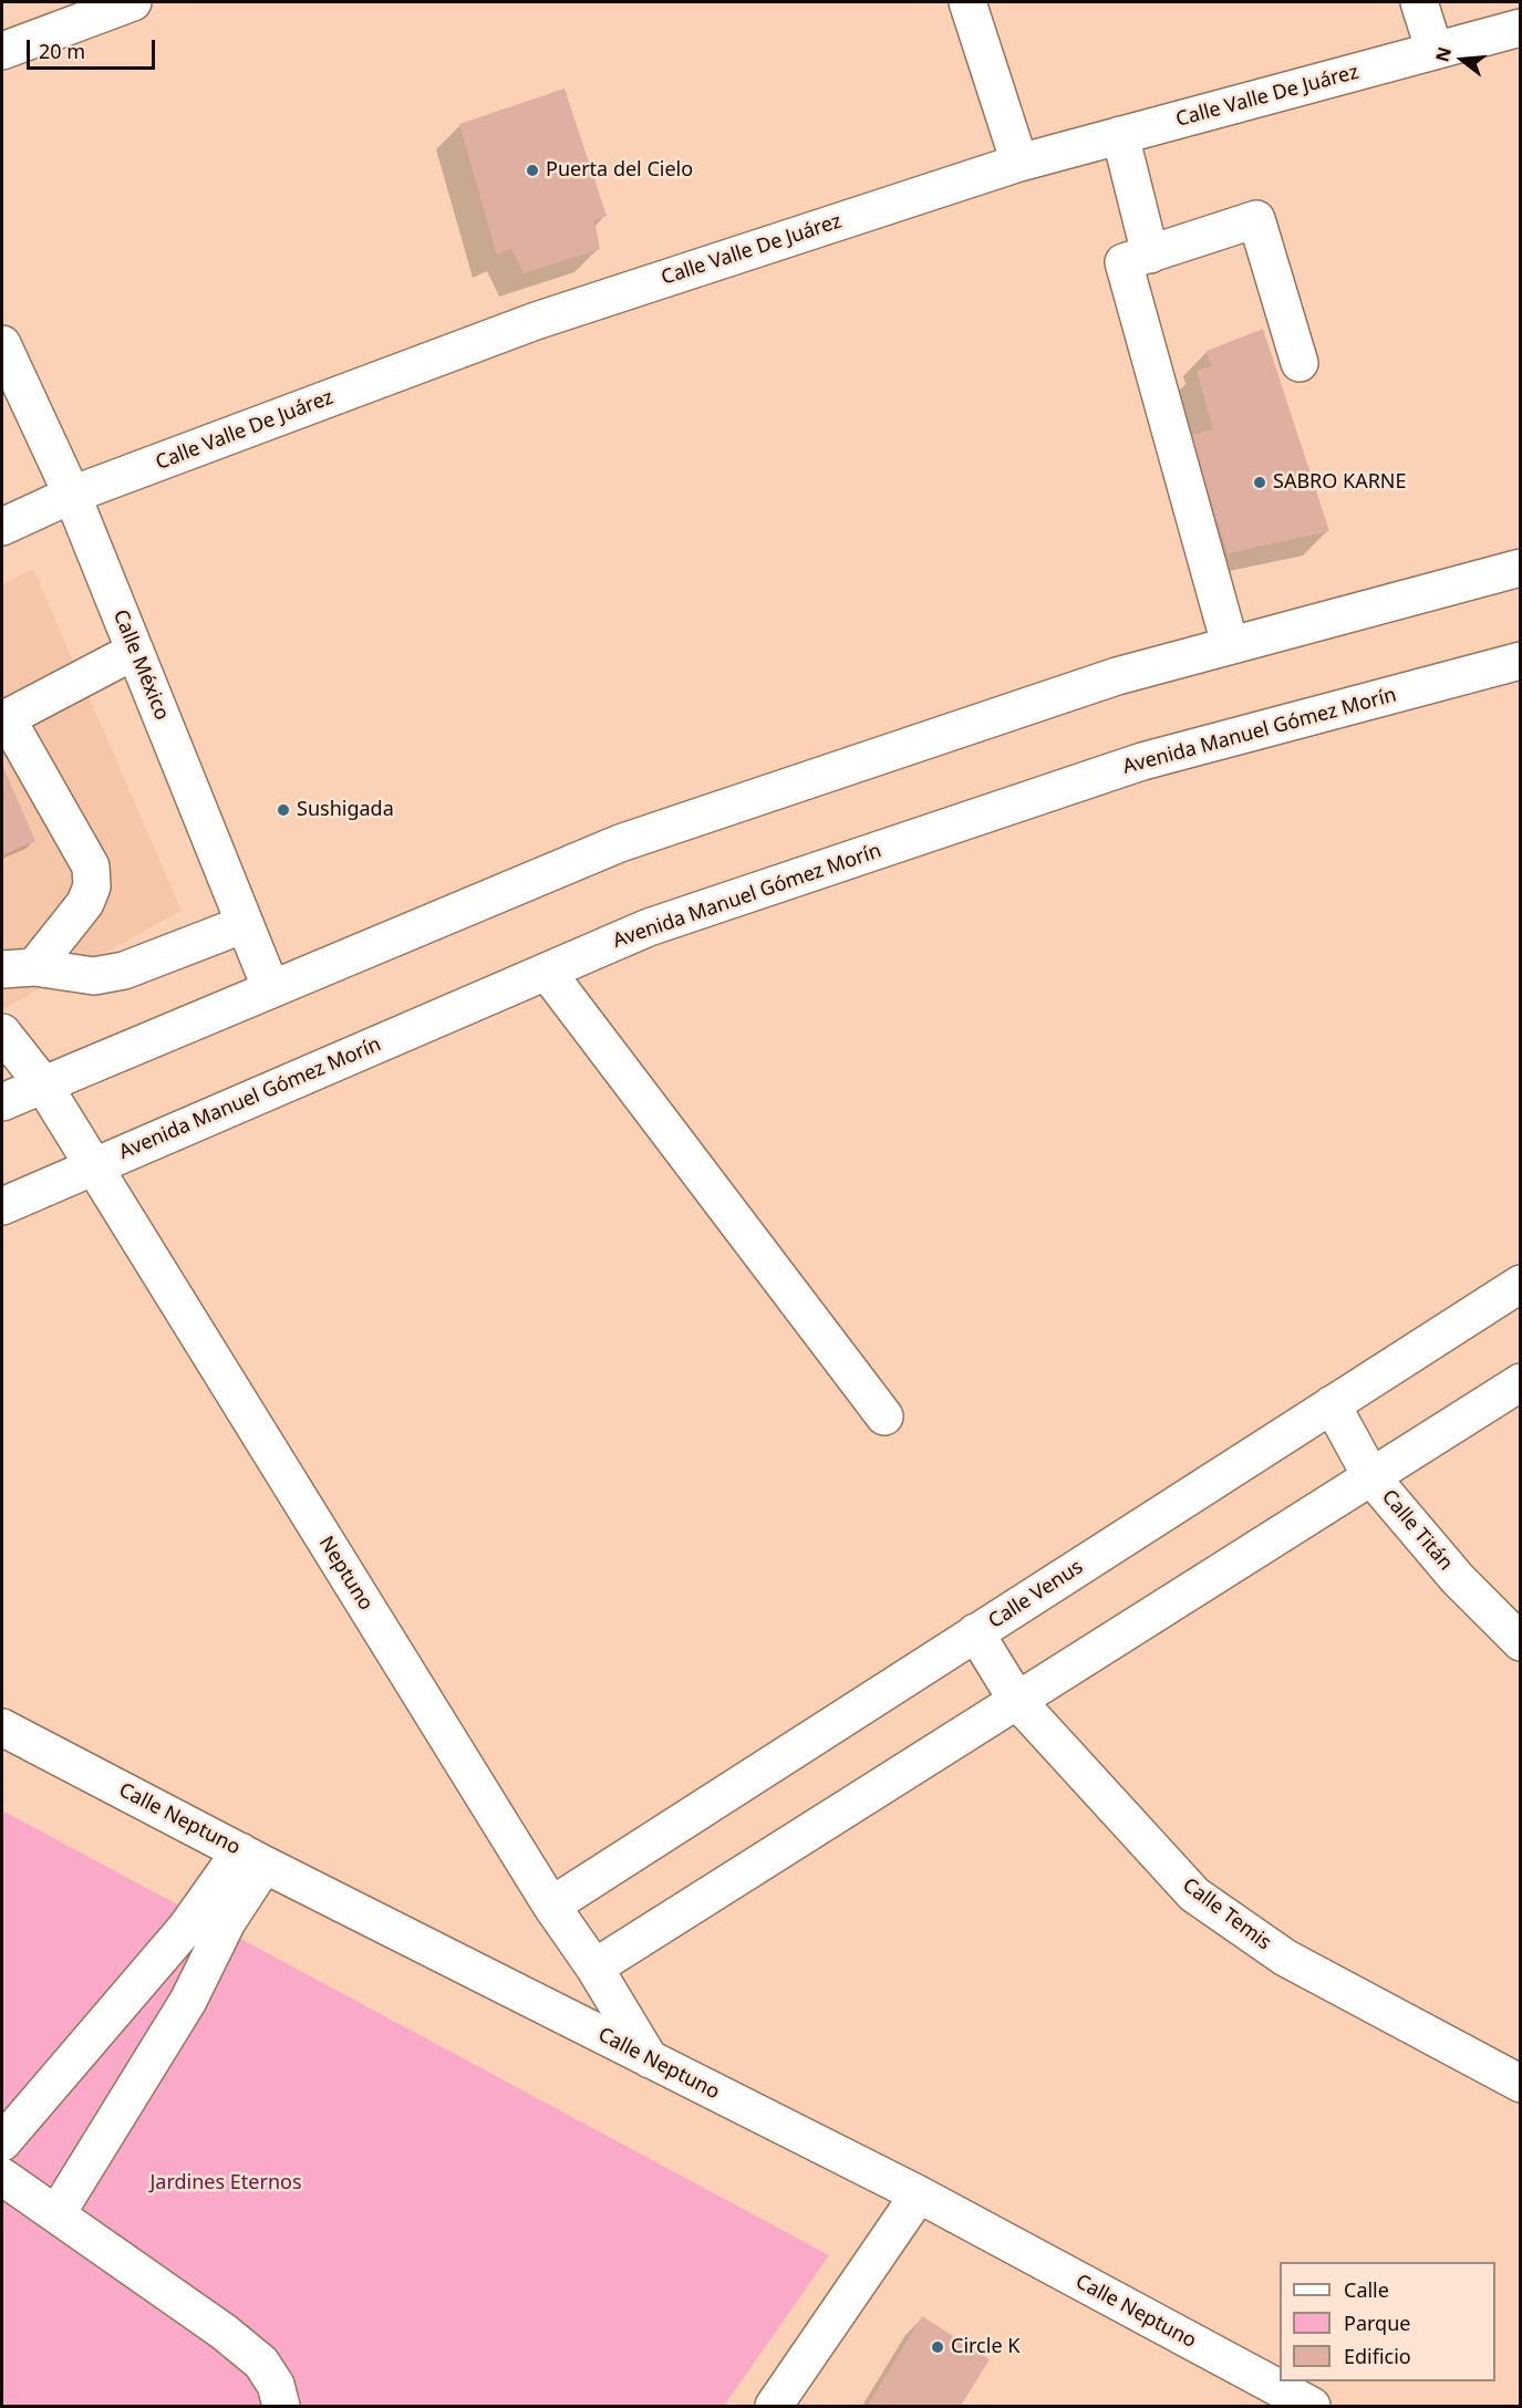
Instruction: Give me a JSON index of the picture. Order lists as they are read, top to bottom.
{
  "streets": {
    "street": [
      "Calle Valle De Juárez",
      "Calle México",
      "Avenida Manuel Gómez Morín",
      "Calle Titán",
      "Neptuno",
      "Calle Venus",
      "Calle Neptuno",
      "Calle Temis"
    ]
  },
  "crossings": [
    ["Calle Valle De Juárez", "Calle México"],
    ["Avenida Manuel Gómez Morín", "Neptuno"],
    ["Calle Titán", "Calle Venus"],
    ["Neptuno", "Calle Venus"],
    ["Neptuno", "Calle Neptuno"],
    ["Calle Venus", "Calle Temis"]
  ],
  "parks": ["Jardines Eternos"],
  "places": [
    "Puerta del Cielo",
    "SABRO KARNE",
    "Sushigada",
    "Circle K"
  ],
  "legend": ["Calle", "Parque", "Edificio"],
  "scale_bar": "20 m",
  "north": "left"
}
